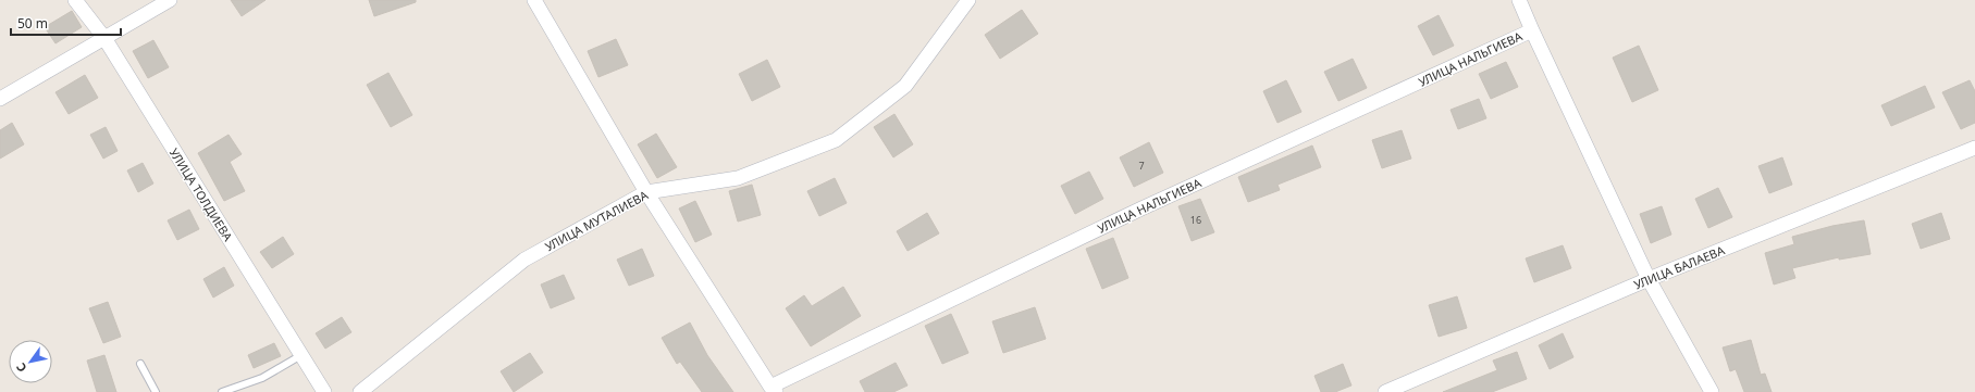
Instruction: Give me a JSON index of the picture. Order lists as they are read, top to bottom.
{
  "streets": {
    "street": [
      "УЛИЦА НАЛЬГИЕВА",
      "УЛИЦА ТОЛДИЕВА",
      "УЛИЦА МУТАЛИЕВА",
      "УЛИЦА БАЛАЕВА"
    ]
  },
  "house_numbers": ["7", "16"],
  "scale_bar": "50 m",
  "north": "bottom left"
}
